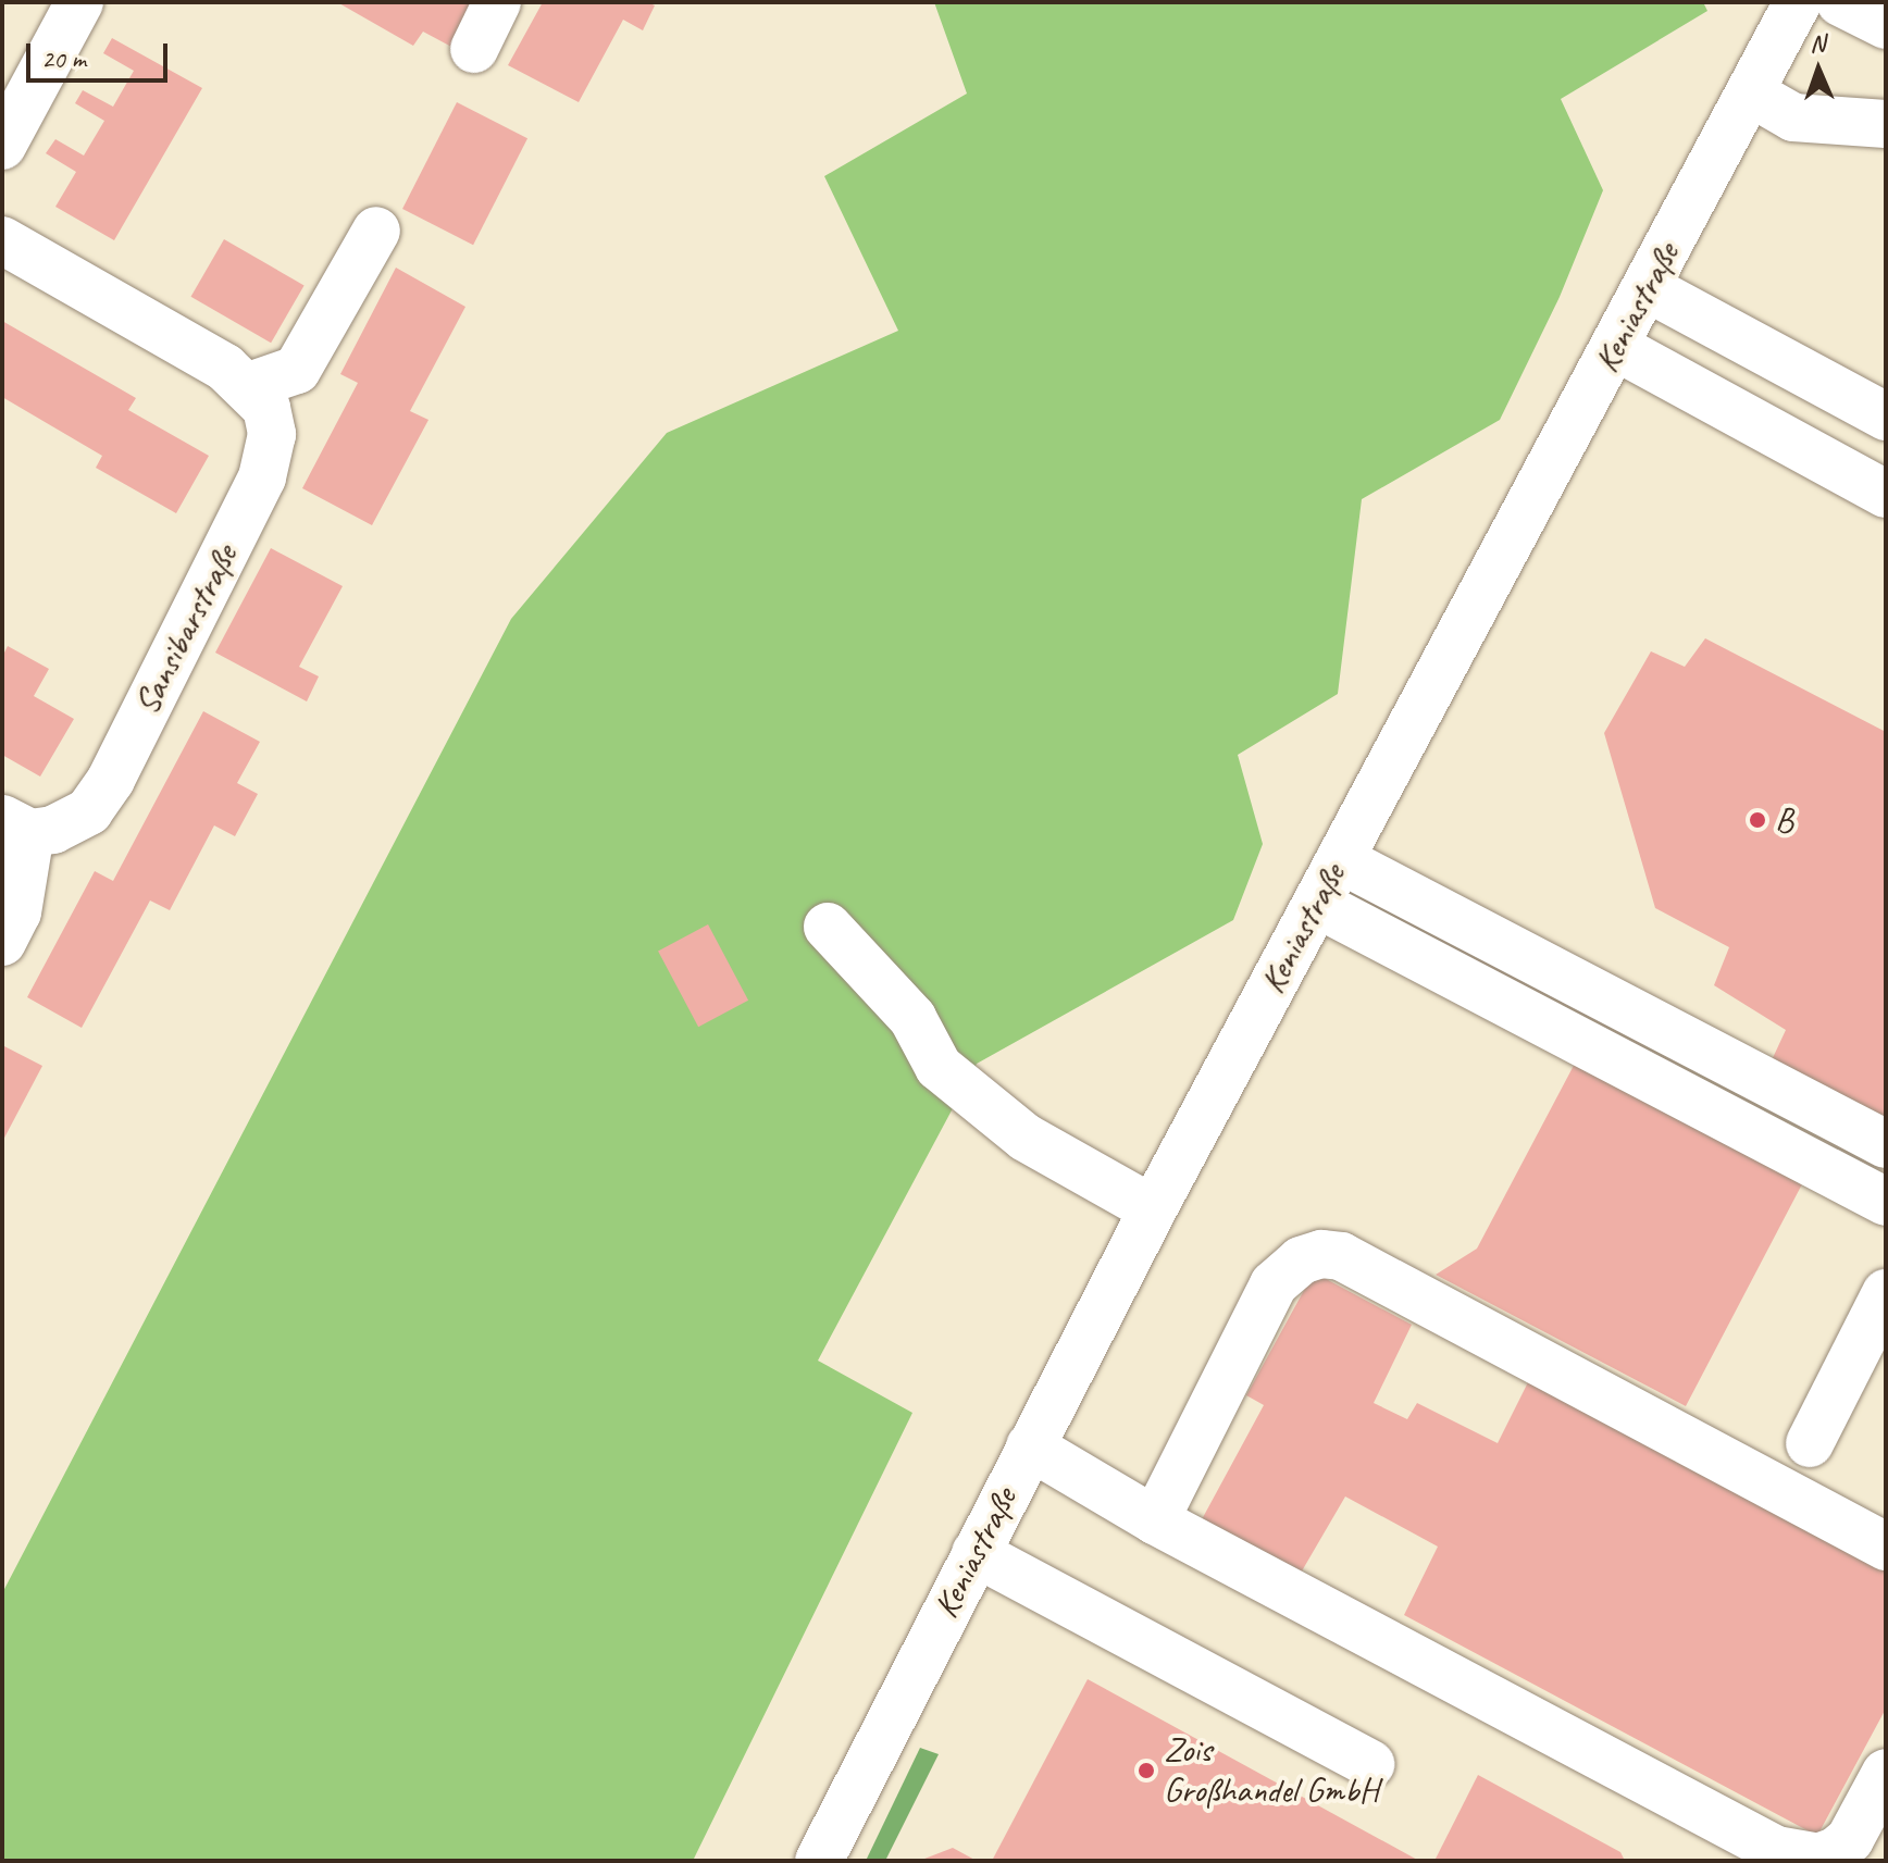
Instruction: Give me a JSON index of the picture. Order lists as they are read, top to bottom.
{
  "streets": {
    "street": ["Keniastraße", "Sansibarstraße"]
  },
  "places": ["B", "Zois Großhandel GmbH"],
  "scale_bar": "20 m",
  "north": "top"
}
